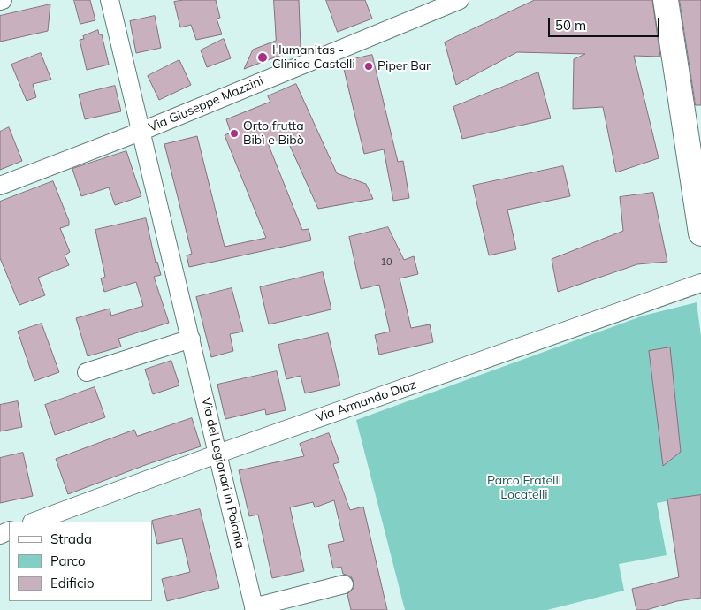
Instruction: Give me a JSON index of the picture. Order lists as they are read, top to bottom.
{
  "streets": {
    "street": ["Via Giuseppe Mazzini", "Via Armando Diaz", "Via dei Legionari in Polonia"]
  },
  "crossings": [
    ["Via Giuseppe Mazzini", "Via dei Legionari in Polonia"],
    ["Via Armando Diaz", "Via dei Legionari in Polonia"]
  ],
  "parks": ["Parco Fratelli Locatelli"],
  "places": ["Humanitas - Clinica Castelli", "Piper Bar", "Orto frutta Bibì e Bibò"],
  "house_numbers": ["10"],
  "legend": ["Strada", "Parco", "Edificio"],
  "scale_bar": "50 m"
}
